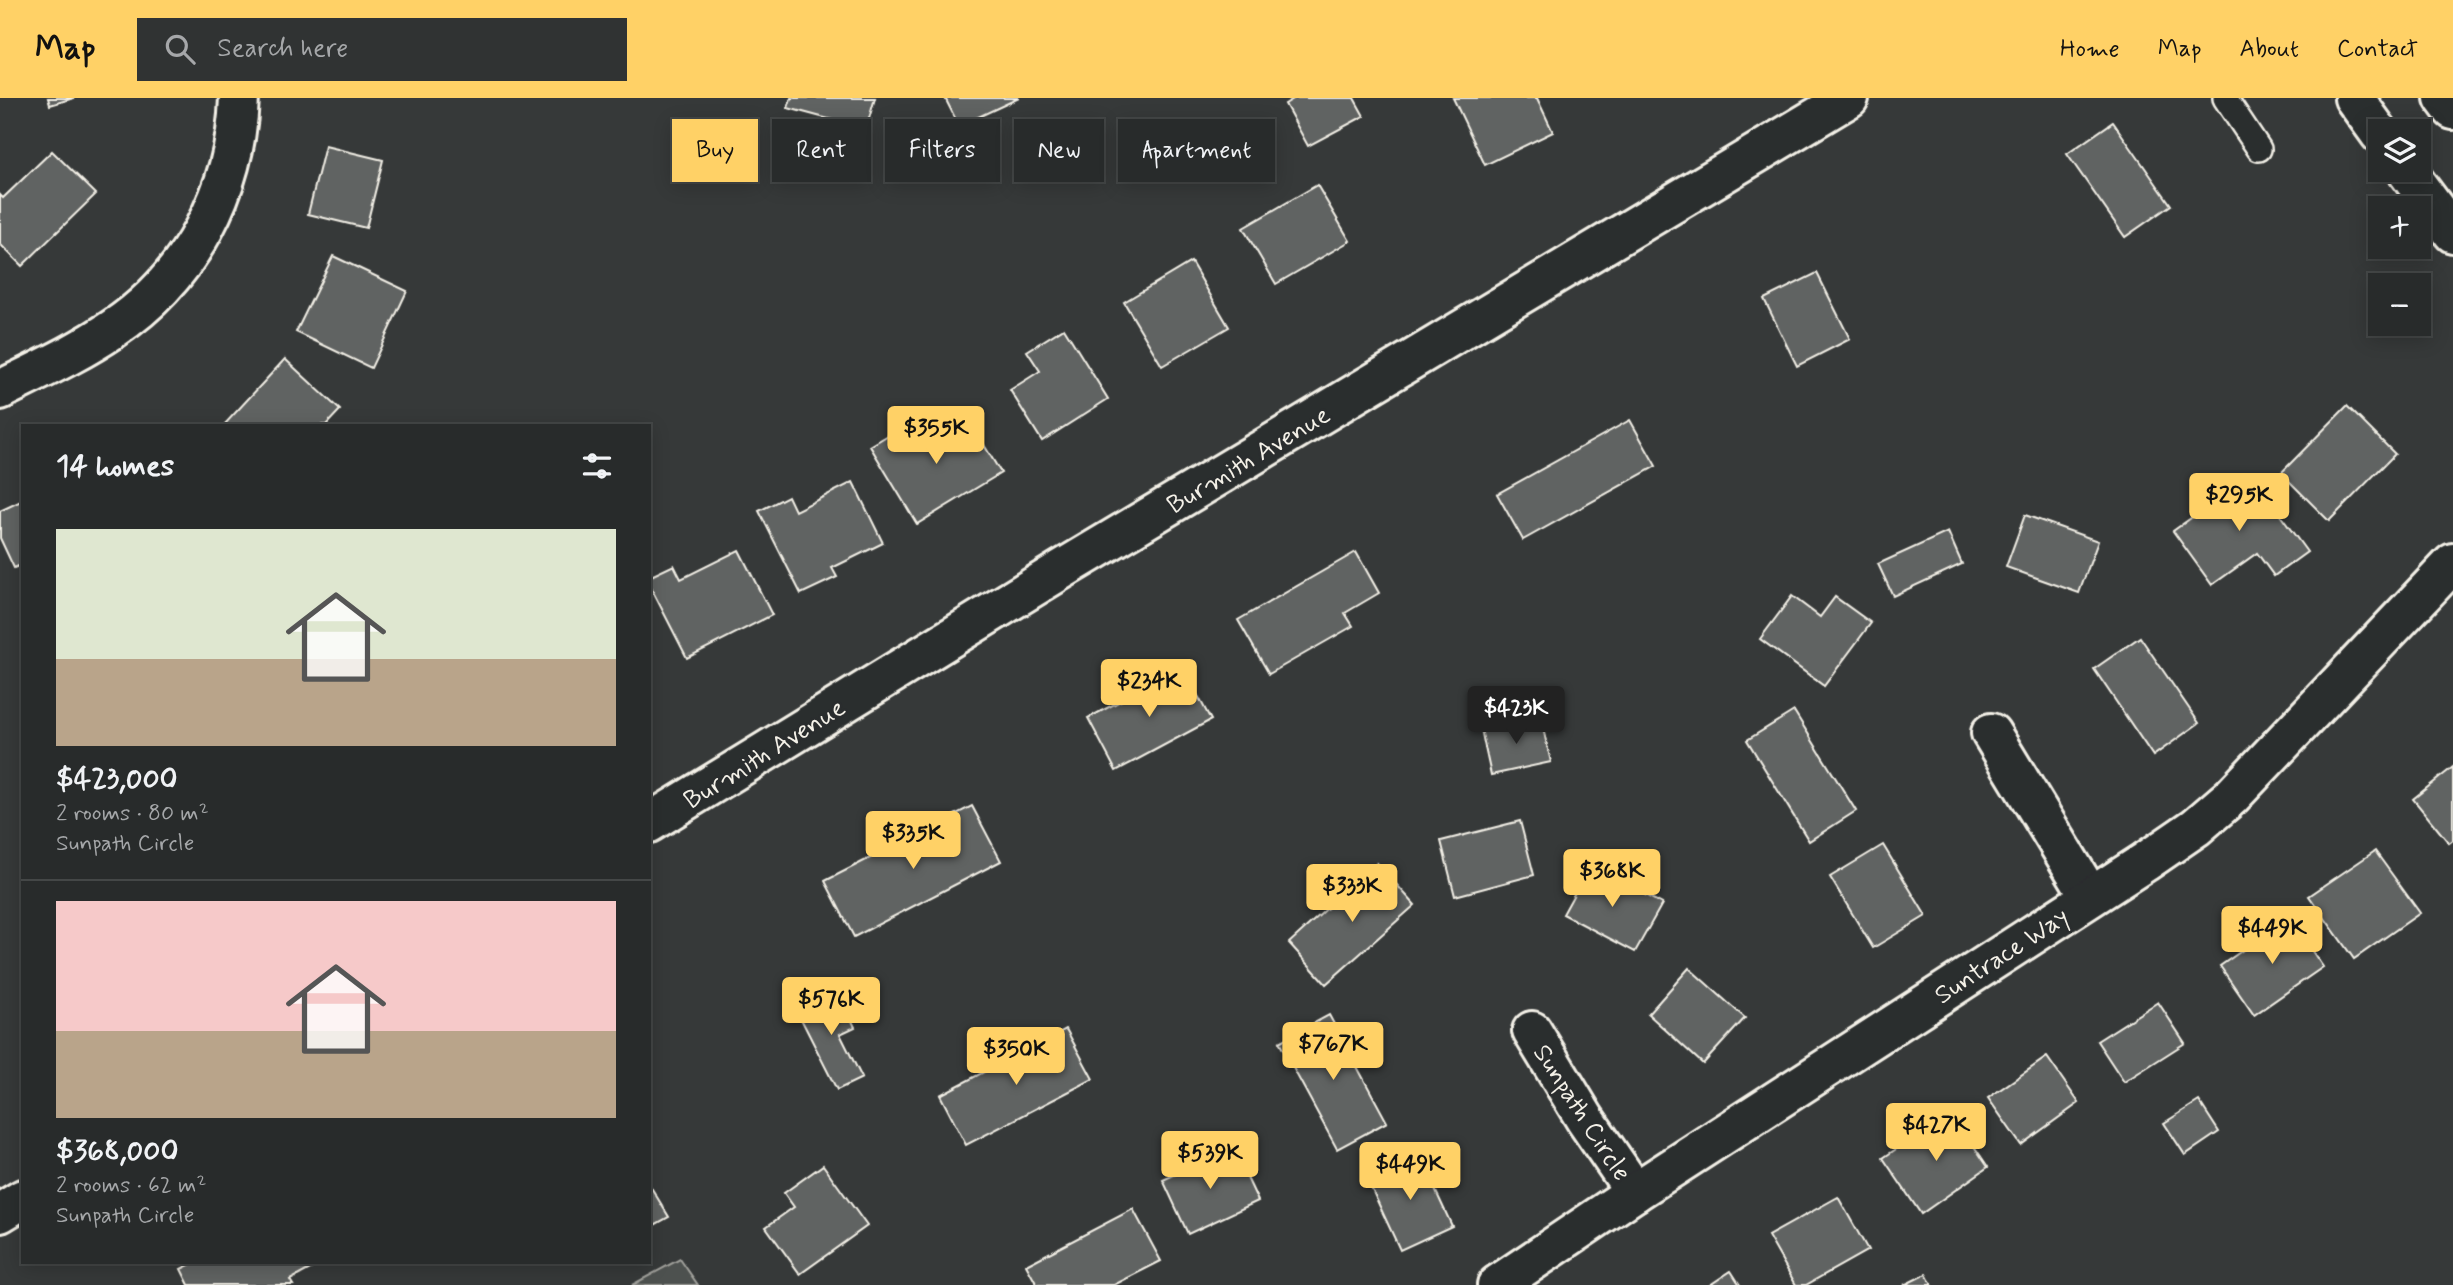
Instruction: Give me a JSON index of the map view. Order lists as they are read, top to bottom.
{
  "streets": {
    "street": ["Burmith Avenue", "Suntrace Way", "Sunpath Circle"]
  },
  "crossings": [
    ["Suntrace Way", "Sunpath Circle"]
  ],
  "page": {
    "header": "Map",
    "search": "Search here",
    "nav": [
      "Home",
      "Map",
      "About",
      "Contact"
    ],
    "map_buttons": ["+", "−"],
    "chip": [
      "Buy",
      "Rent",
      "Filters",
      "New",
      "Apartment"
    ],
    "price": [
      "$355K",
      "$295K",
      "$234K",
      "$423K",
      "$335K",
      "$368K",
      "$333K",
      "$449K",
      "$576K",
      "$767K",
      "$350K",
      "$427K",
      "$539K",
      "$449K"
    ],
    "heading": "14 homes",
    "list": [
      {
        "name": "$423,000",
        "note": "2 rooms · 80 m² · Sunpath Circle"
      },
      {
        "name": "$368,000",
        "note": "2 rooms · 62 m² · Sunpath Circle"
      }
    ]
  }
}
